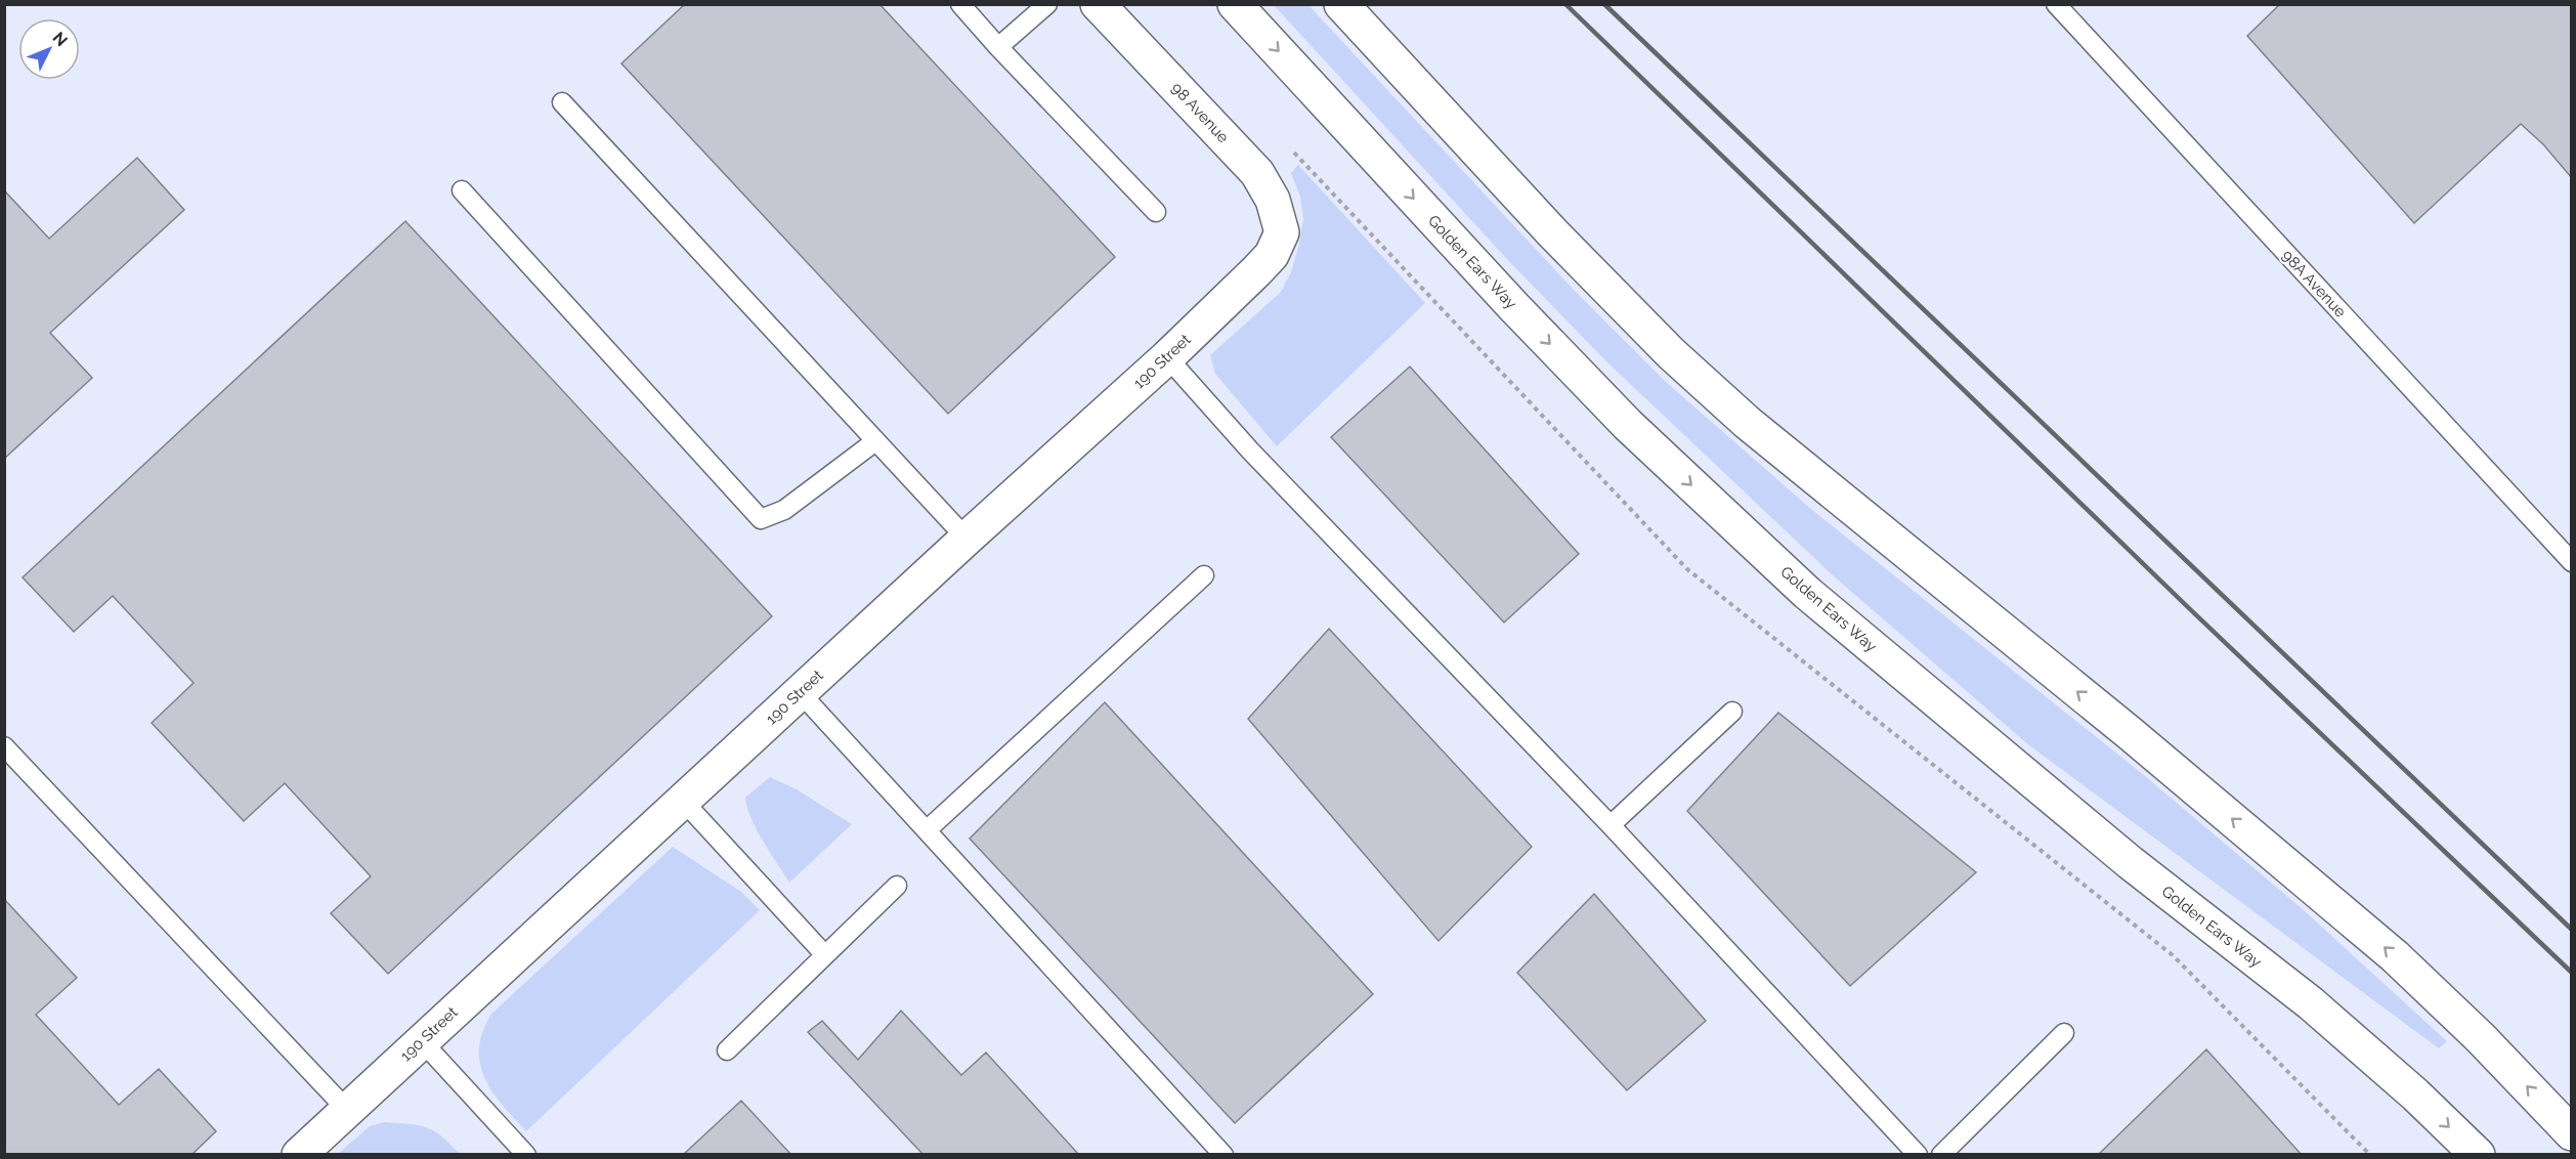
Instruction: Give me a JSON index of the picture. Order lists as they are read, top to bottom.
{
  "streets": {
    "main road": ["98 Avenue", "Golden Ears Way", "190 Street"],
    "lane": ["98A Avenue"]
  },
  "crossings": [
    ["98 Avenue", "190 Street"]
  ],
  "north": "top right"
}
